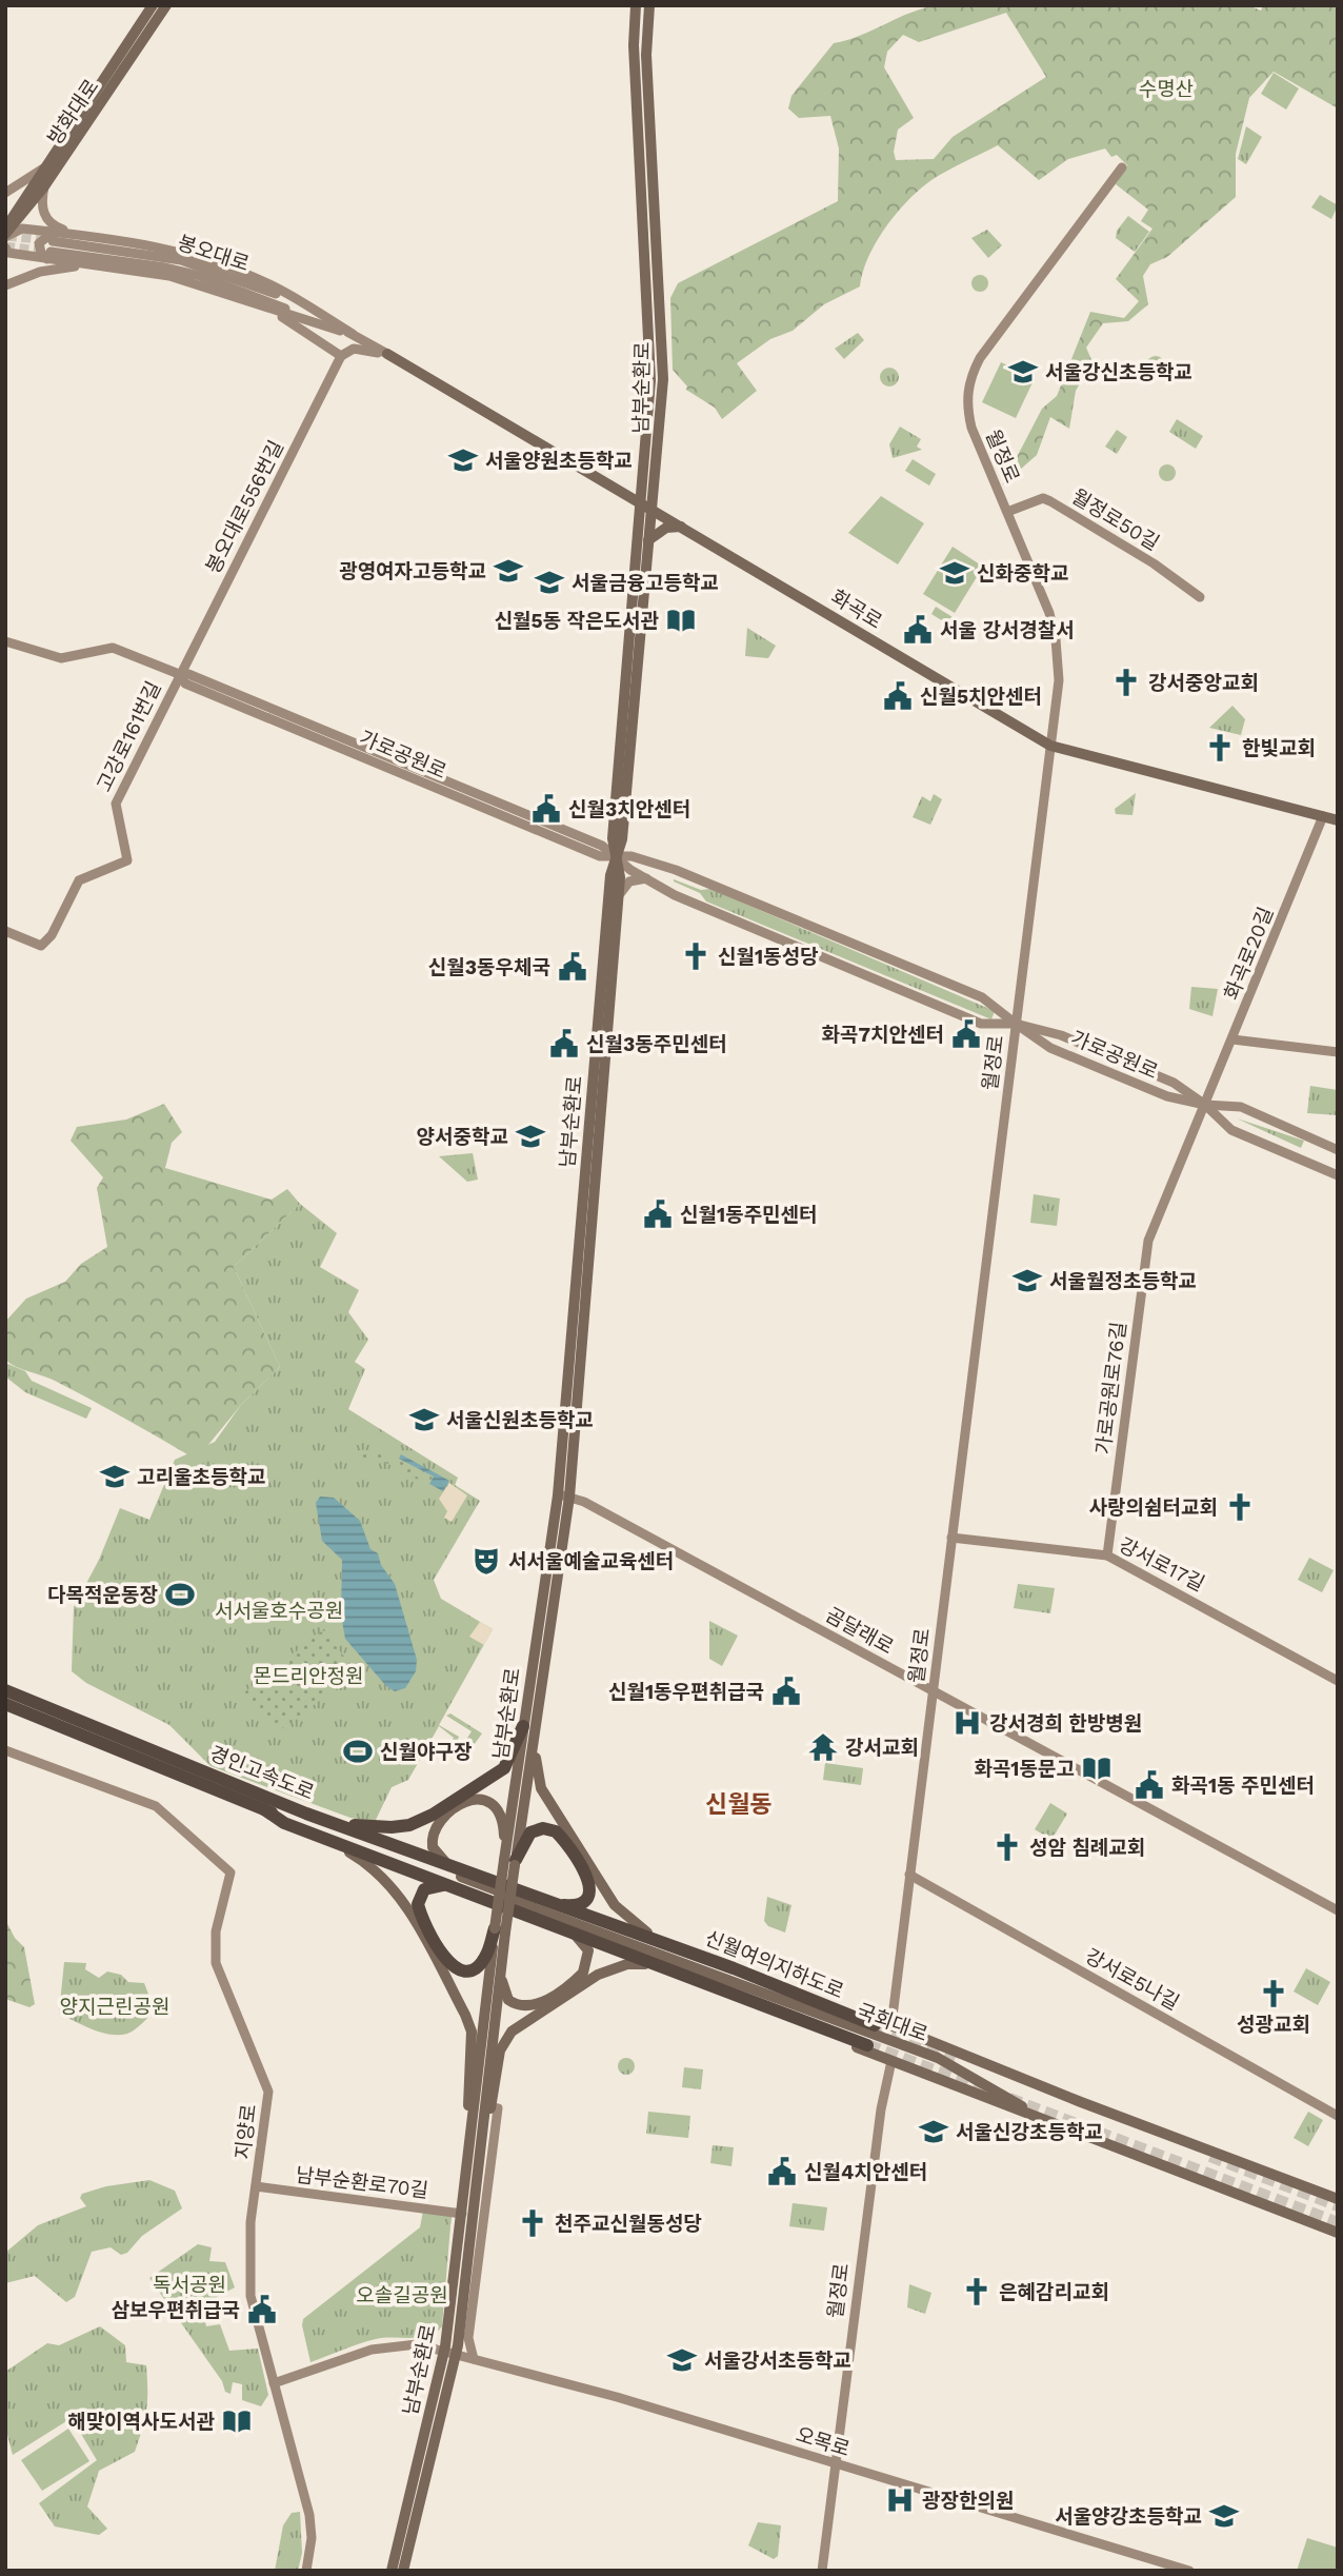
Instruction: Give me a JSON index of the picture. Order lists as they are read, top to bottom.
{
  "streets": {
    "highway": ["경인고속도로", "신월여의지하도로"],
    "main road": [
      "방화대로",
      "남부순환로",
      "화곡로",
      "국회대로"
    ],
    "street": [
      "봉오대로",
      "월정로",
      "봉오대로556번길",
      "월정로50길",
      "고강로161번길",
      "가로공원로",
      "화곡로20길",
      "가로공원로76길",
      "강서로17길",
      "곰달래로",
      "강서로5나길",
      "지양로",
      "남부순환로70길",
      "오목로"
    ]
  },
  "crossings": [
    ["봉오대로", "화곡로"],
    ["남부순환로", "화곡로"],
    ["남부순환로", "가로공원로"],
    ["남부순환로", "곰달래로"],
    ["남부순환로", "남부순환로70길"],
    ["남부순환로", "오목로"],
    ["월정로", "월정로50길"],
    ["월정로", "화곡로"],
    ["월정로", "가로공원로"],
    ["월정로", "강서로17길"],
    ["월정로", "곰달래로"],
    ["월정로", "강서로5나길"],
    ["월정로", "오목로"],
    ["봉오대로556번길", "고강로161번길"],
    ["봉오대로556번길", "가로공원로"],
    ["화곡로", "화곡로20길"],
    ["고강로161번길", "가로공원로"],
    ["가로공원로", "화곡로20길"],
    ["가로공원로", "가로공원로76길"],
    ["화곡로20길", "가로공원로76길"],
    ["가로공원로76길", "강서로17길"],
    ["경인고속도로", "신월여의지하도로"],
    ["경인고속도로", "국회대로"],
    ["신월여의지하도로", "국회대로"],
    ["지양로", "남부순환로70길"],
    ["지양로", "오목로"]
  ],
  "districts": ["신월동"],
  "parks": [
    "수명산",
    "서서울호수공원",
    "몬드리안정원",
    "양지근린공원",
    "독서공원",
    "오솔길공원"
  ],
  "places": {
    "school or university": [
      "서울강신초등학교",
      "서울양원초등학교",
      "광영여자고등학교",
      "신화중학교",
      "서울금융고등학교",
      "양서중학교",
      "서울월정초등학교",
      "서울신원초등학교",
      "고리울초등학교",
      "서울신강초등학교",
      "서울강서초등학교",
      "서울양강초등학교"
    ],
    "library": ["신월5동 작은도서관", "화곡1동문고", "해맞이역사도서관"],
    "public building": [
      "서울 강서경찰서",
      "신월5치안센터",
      "신월3치안센터",
      "신월3동우체국",
      "화곡7치안센터",
      "신월3동주민센터",
      "신월1동주민센터",
      "신월1동우편취급국",
      "화곡1동 주민센터",
      "신월4치안센터",
      "삼보우편취급국"
    ],
    "church": [
      "강서중앙교회",
      "한빛교회",
      "신월1동성당",
      "사랑의쉼터교회",
      "성암 침례교회",
      "성광교회",
      "천주교신월동성당",
      "은혜감리교회"
    ],
    "theatre": ["서서울예술교육센터"],
    "sports": ["다목적운동장", "신월야구장"],
    "hospital": ["강서경희 한방병원", "광장한의원"],
    "temple": ["강서교회"]
  }
}
